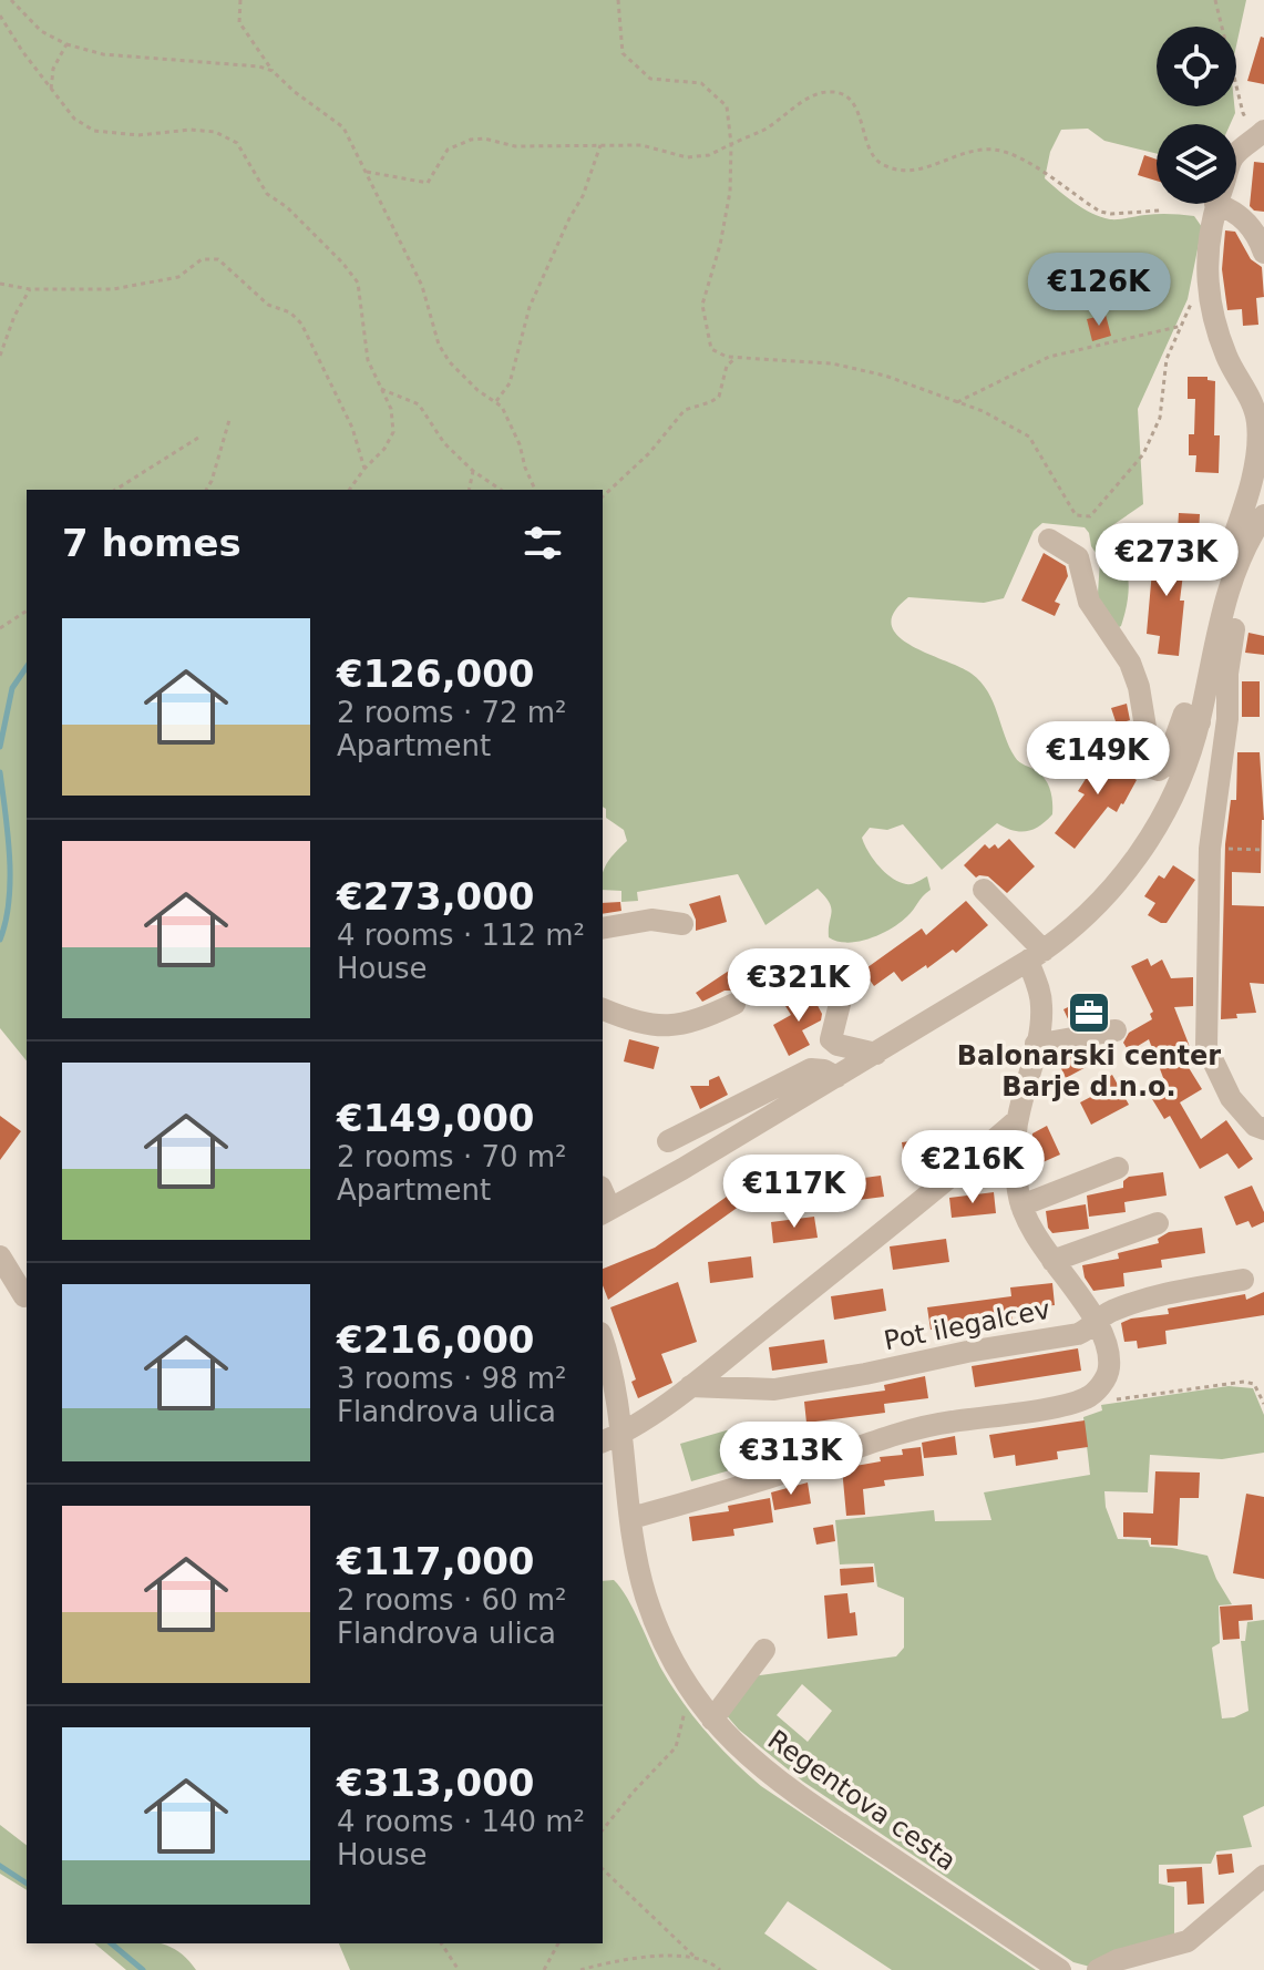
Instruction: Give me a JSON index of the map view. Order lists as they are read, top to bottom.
{
  "streets": {
    "street": ["Pot ilegalcev", "Regentova cesta"]
  },
  "places": {
    "office": ["Balonarski center Barje d.n.o."]
  },
  "page": {
    "price": [
      "€126K",
      "€273K",
      "€149K",
      "€321K",
      "€216K",
      "€117K",
      "€313K"
    ],
    "heading": "7 homes",
    "list": [
      {
        "name": "€126,000",
        "note": "2 rooms · 72 m² · Apartment"
      },
      {
        "name": "€273,000",
        "note": "4 rooms · 112 m² · House"
      },
      {
        "name": "€149,000",
        "note": "2 rooms · 70 m² · Apartment"
      },
      {
        "name": "€216,000",
        "note": "3 rooms · 98 m² · Flandrova ulica"
      },
      {
        "name": "€117,000",
        "note": "2 rooms · 60 m² · Flandrova ulica"
      },
      {
        "name": "€313,000",
        "note": "4 rooms · 140 m² · House"
      }
    ]
  }
}
